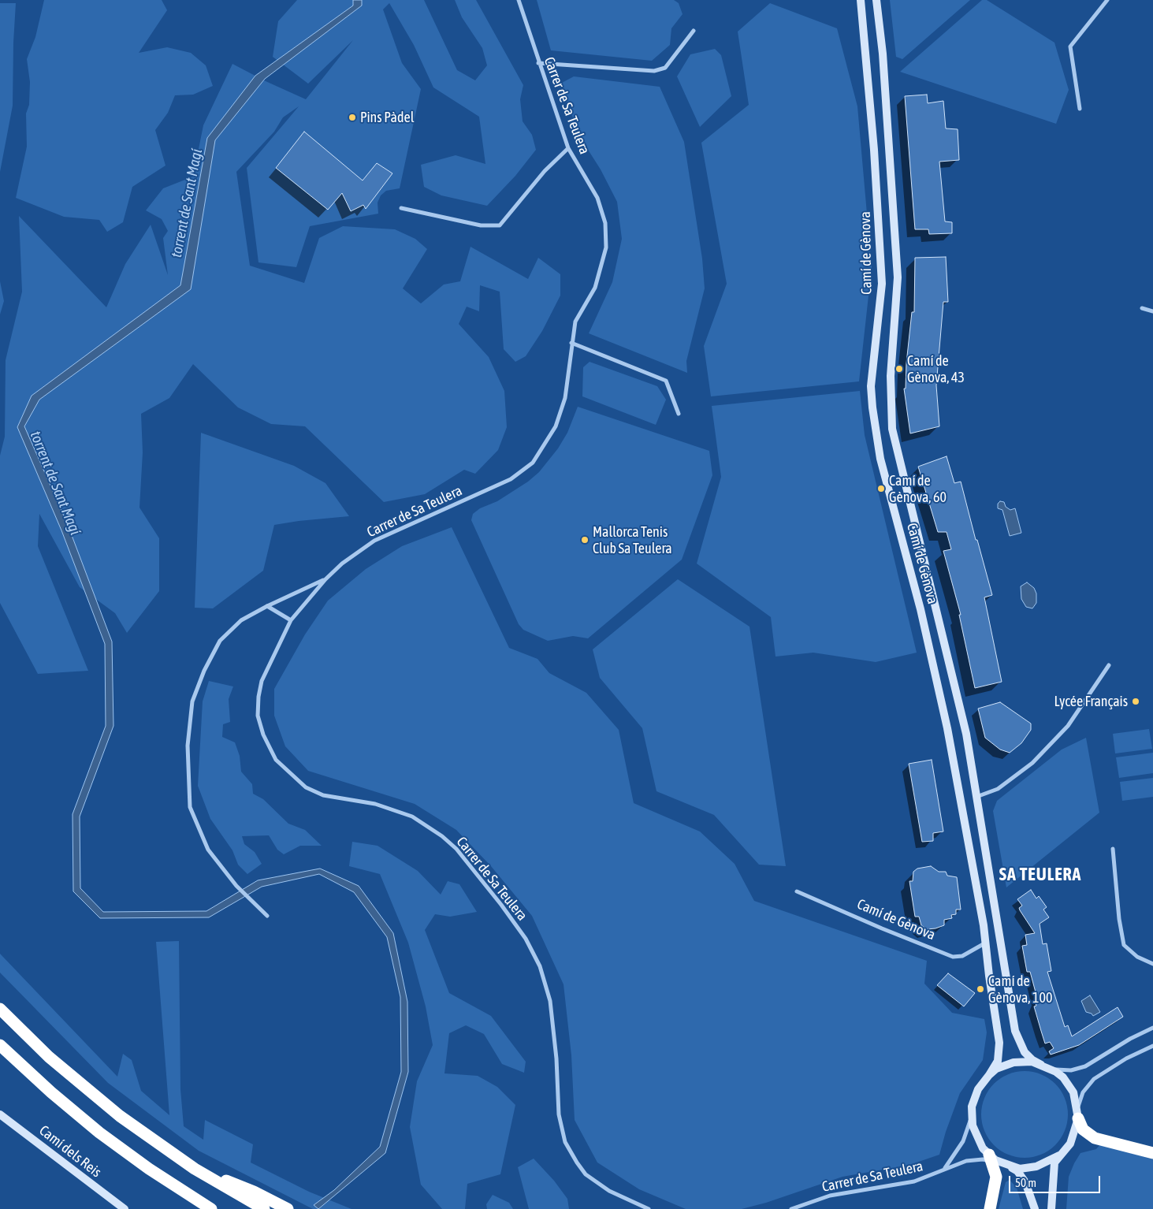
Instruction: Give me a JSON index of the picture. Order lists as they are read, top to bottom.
{
  "streets": {
    "street": ["Carrer de Sa Teulera", "Camí de Gènova", "Camí dels Reis"]
  },
  "crossings": [
    ["Carrer de Sa Teulera", "Camí de Gènova"]
  ],
  "districts": ["SA TEULERA"],
  "water": ["torrent de Sant Magí"],
  "places": [
    "Pins Pàdel",
    "Camí de Gènova, 43",
    "Camí de Gènova, 60",
    "Mallorca Tenis Club Sa Teulera",
    "Lycée Français",
    "Camí de Gènova, 100"
  ],
  "scale_bar": "50 m"
}
